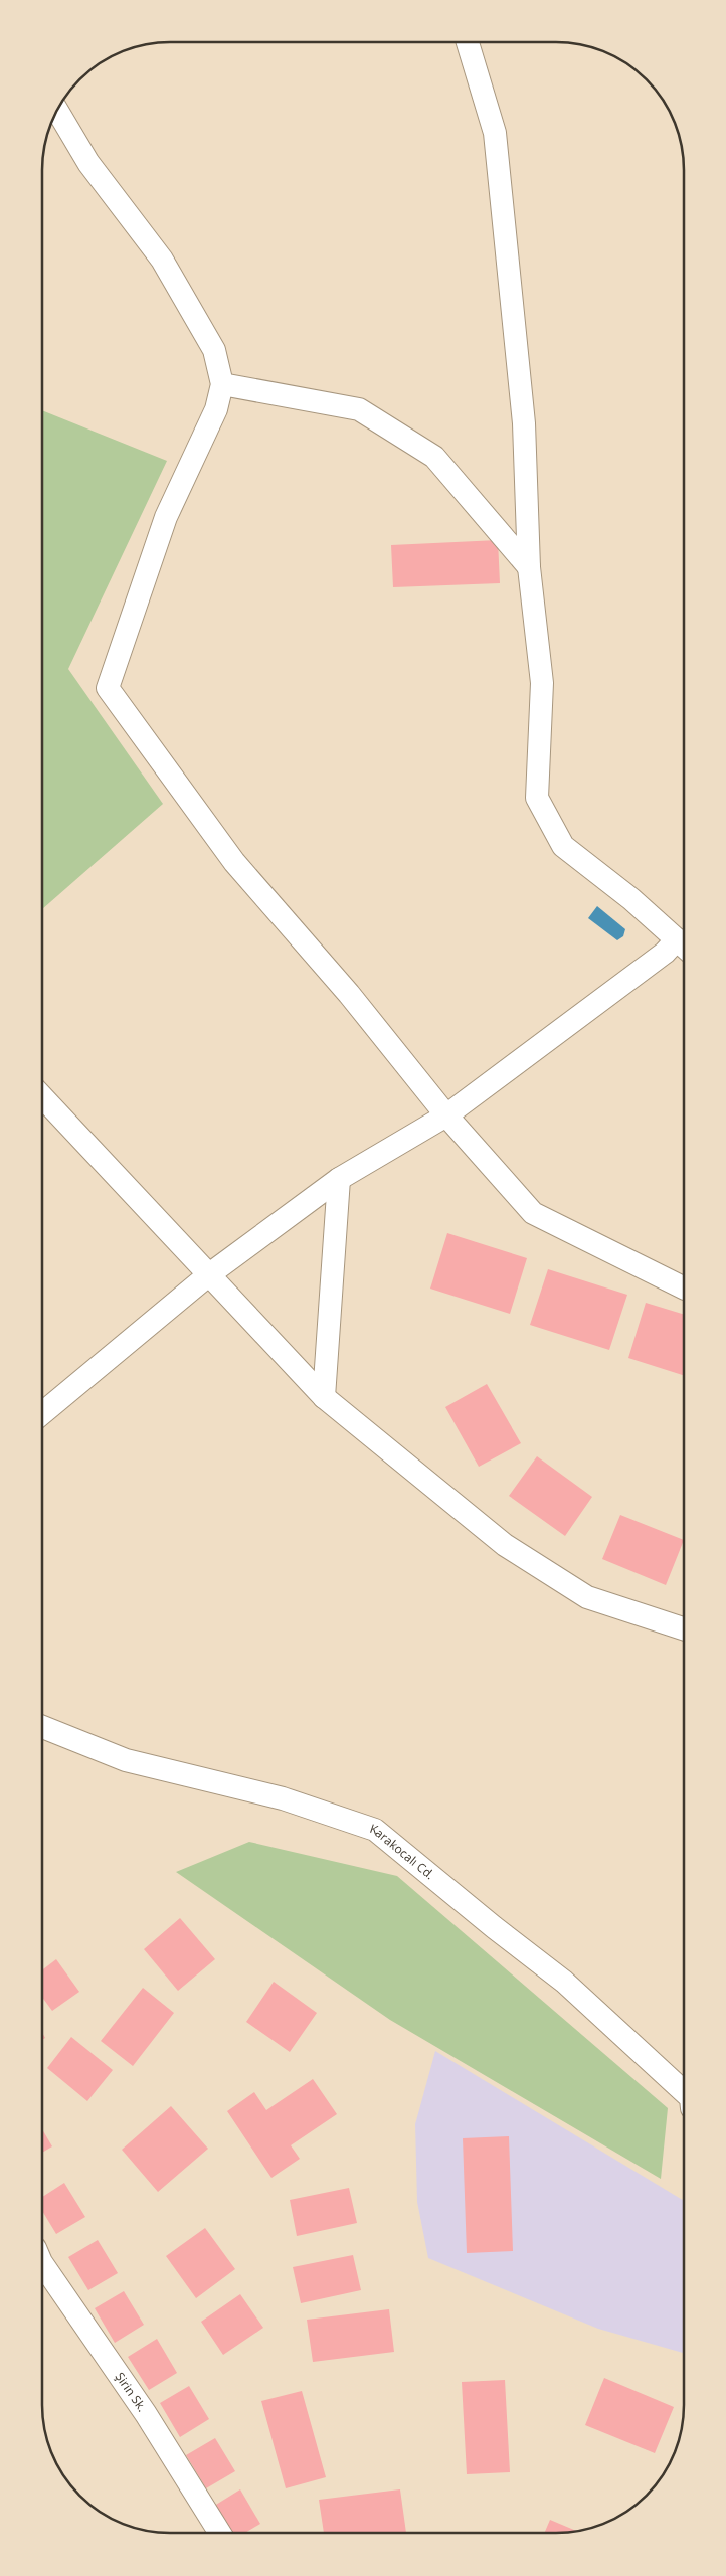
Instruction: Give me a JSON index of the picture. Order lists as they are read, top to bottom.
{
  "streets": {
    "street": ["Karakocalı Cd.", "Şirin Sk."]
  }
}
